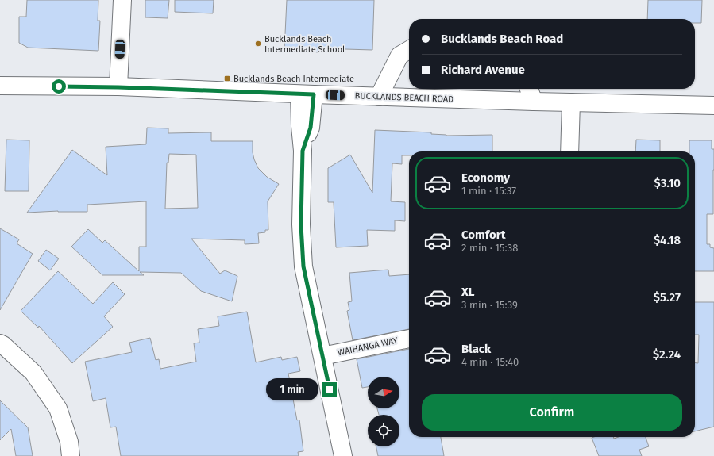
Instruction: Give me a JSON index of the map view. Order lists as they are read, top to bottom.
{
  "streets": {
    "main road": ["BUCKLANDS BEACH ROAD", "WAIHANGA WAY"]
  },
  "places": {
    "other": ["Bucklands Beach Intermediate School"],
    "transit": ["Bucklands Beach Intermediate"]
  },
  "north": "right",
  "page": {
    "banner": ["Bucklands Beach Road", "Richard Avenue"],
    "list": [
      {
        "name": "Economy",
        "note": "1 min · 15:37",
        "value": "$3.10"
      },
      {
        "name": "Comfort",
        "note": "2 min · 15:38",
        "value": "$4.18"
      },
      {
        "name": "XL",
        "note": "3 min · 15:39",
        "value": "$5.27"
      },
      {
        "name": "Black",
        "note": "4 min · 15:40",
        "value": "$2.24"
      }
    ],
    "bubble": "1 min",
    "buttons": "Confirm"
  }
}
